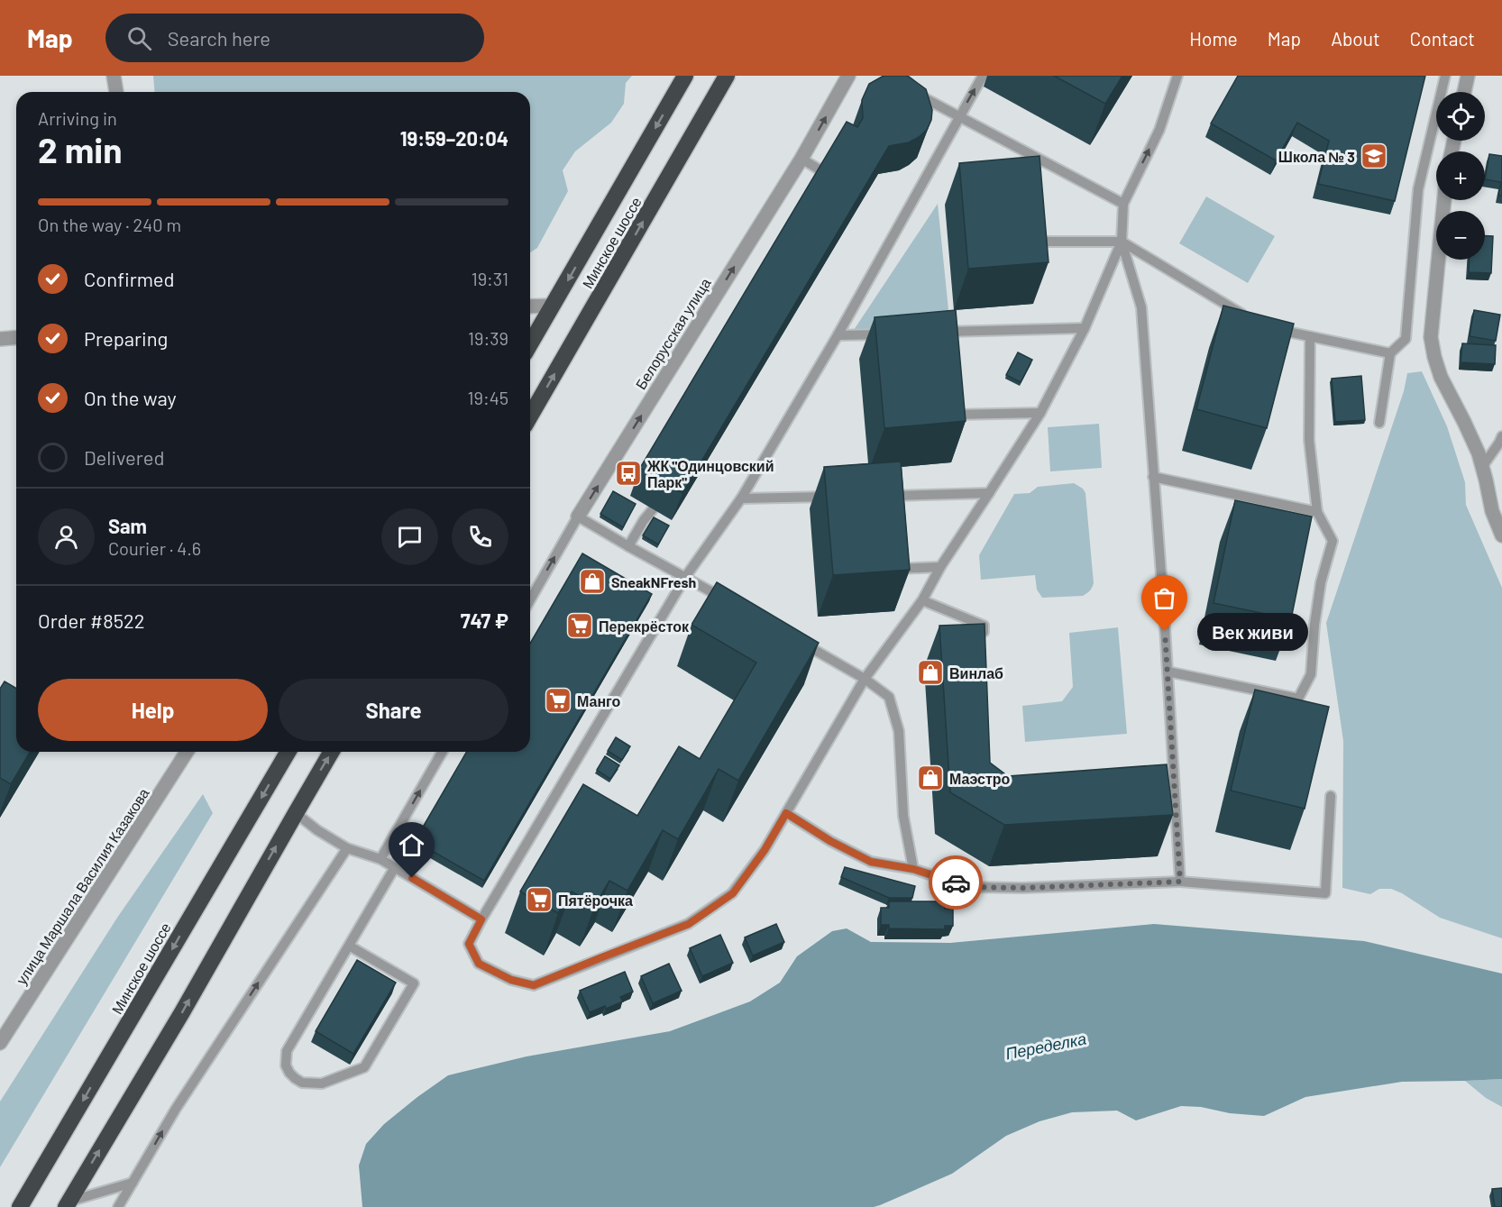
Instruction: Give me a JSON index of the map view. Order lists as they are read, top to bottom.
{
  "streets": {
    "highway": ["Минское шоссе"],
    "street": ["Белорусская улица", "улица Маршала Василия Казакова"]
  },
  "one_way": ["Белорусская улица"],
  "water": ["Переделка"],
  "places": {
    "school or university": ["Школа № 3"],
    "bus stop": ["ЖК \"Одинцовский Парк\""],
    "shop": ["SneakNFresh", "Винлаб", "Маэстро"],
    "supermarket": ["Перекрёсток", "Манго", "Пятёрочка"],
    "other": ["Век живи"]
  },
  "page": {
    "header": "Map",
    "search": "Search here",
    "nav": [
      "Home",
      "Map",
      "About",
      "Contact"
    ],
    "map_buttons": ["+", "−"],
    "heading": ["2 min", "Arriving in", "19:59–20:04"],
    "panel": [
      "Sam",
      "Courier · 4.6",
      "Order #8522",
      "747 ₽"
    ],
    "bar": "On the way · 240 m",
    "list": [
      ["Confirmed", "19:31"],
      ["Preparing", "19:39"],
      ["On the way", "19:45"],
      "Delivered"
    ],
    "bubble": "Век живи",
    "buttons": ["Help", "Share"]
  }
}
